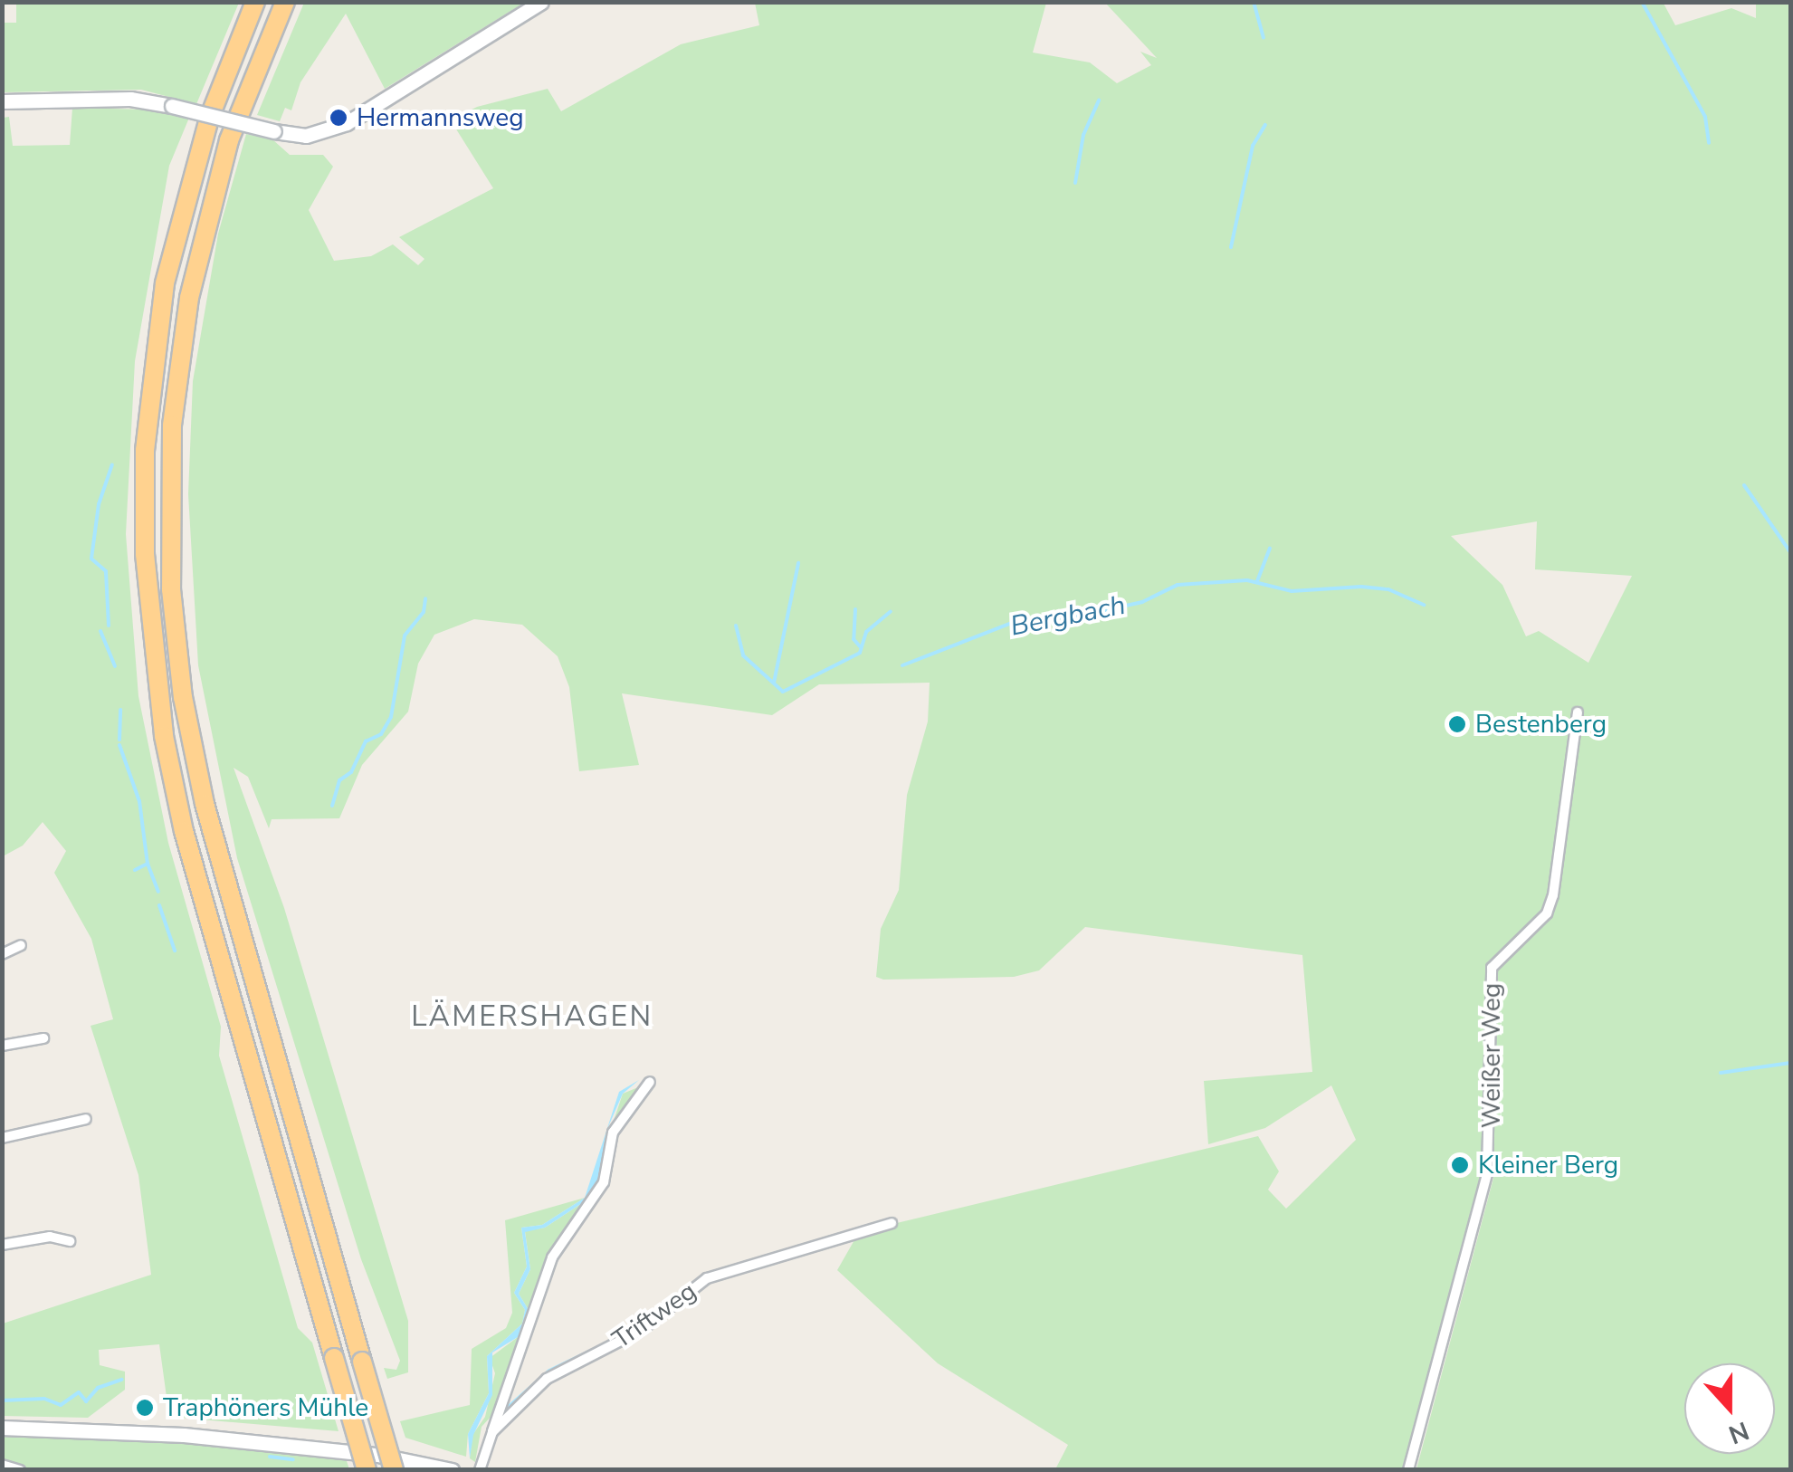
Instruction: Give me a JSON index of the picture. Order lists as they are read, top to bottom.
{
  "streets": {
    "street": ["Weißer Weg", "Triftweg"]
  },
  "districts": ["LÄMERSHAGEN"],
  "water": ["Bergbach"],
  "places": [
    "Hermannsweg",
    "Bestenberg",
    "Kleiner Berg",
    "Traphöners Mühle"
  ],
  "north": "bottom"
}
